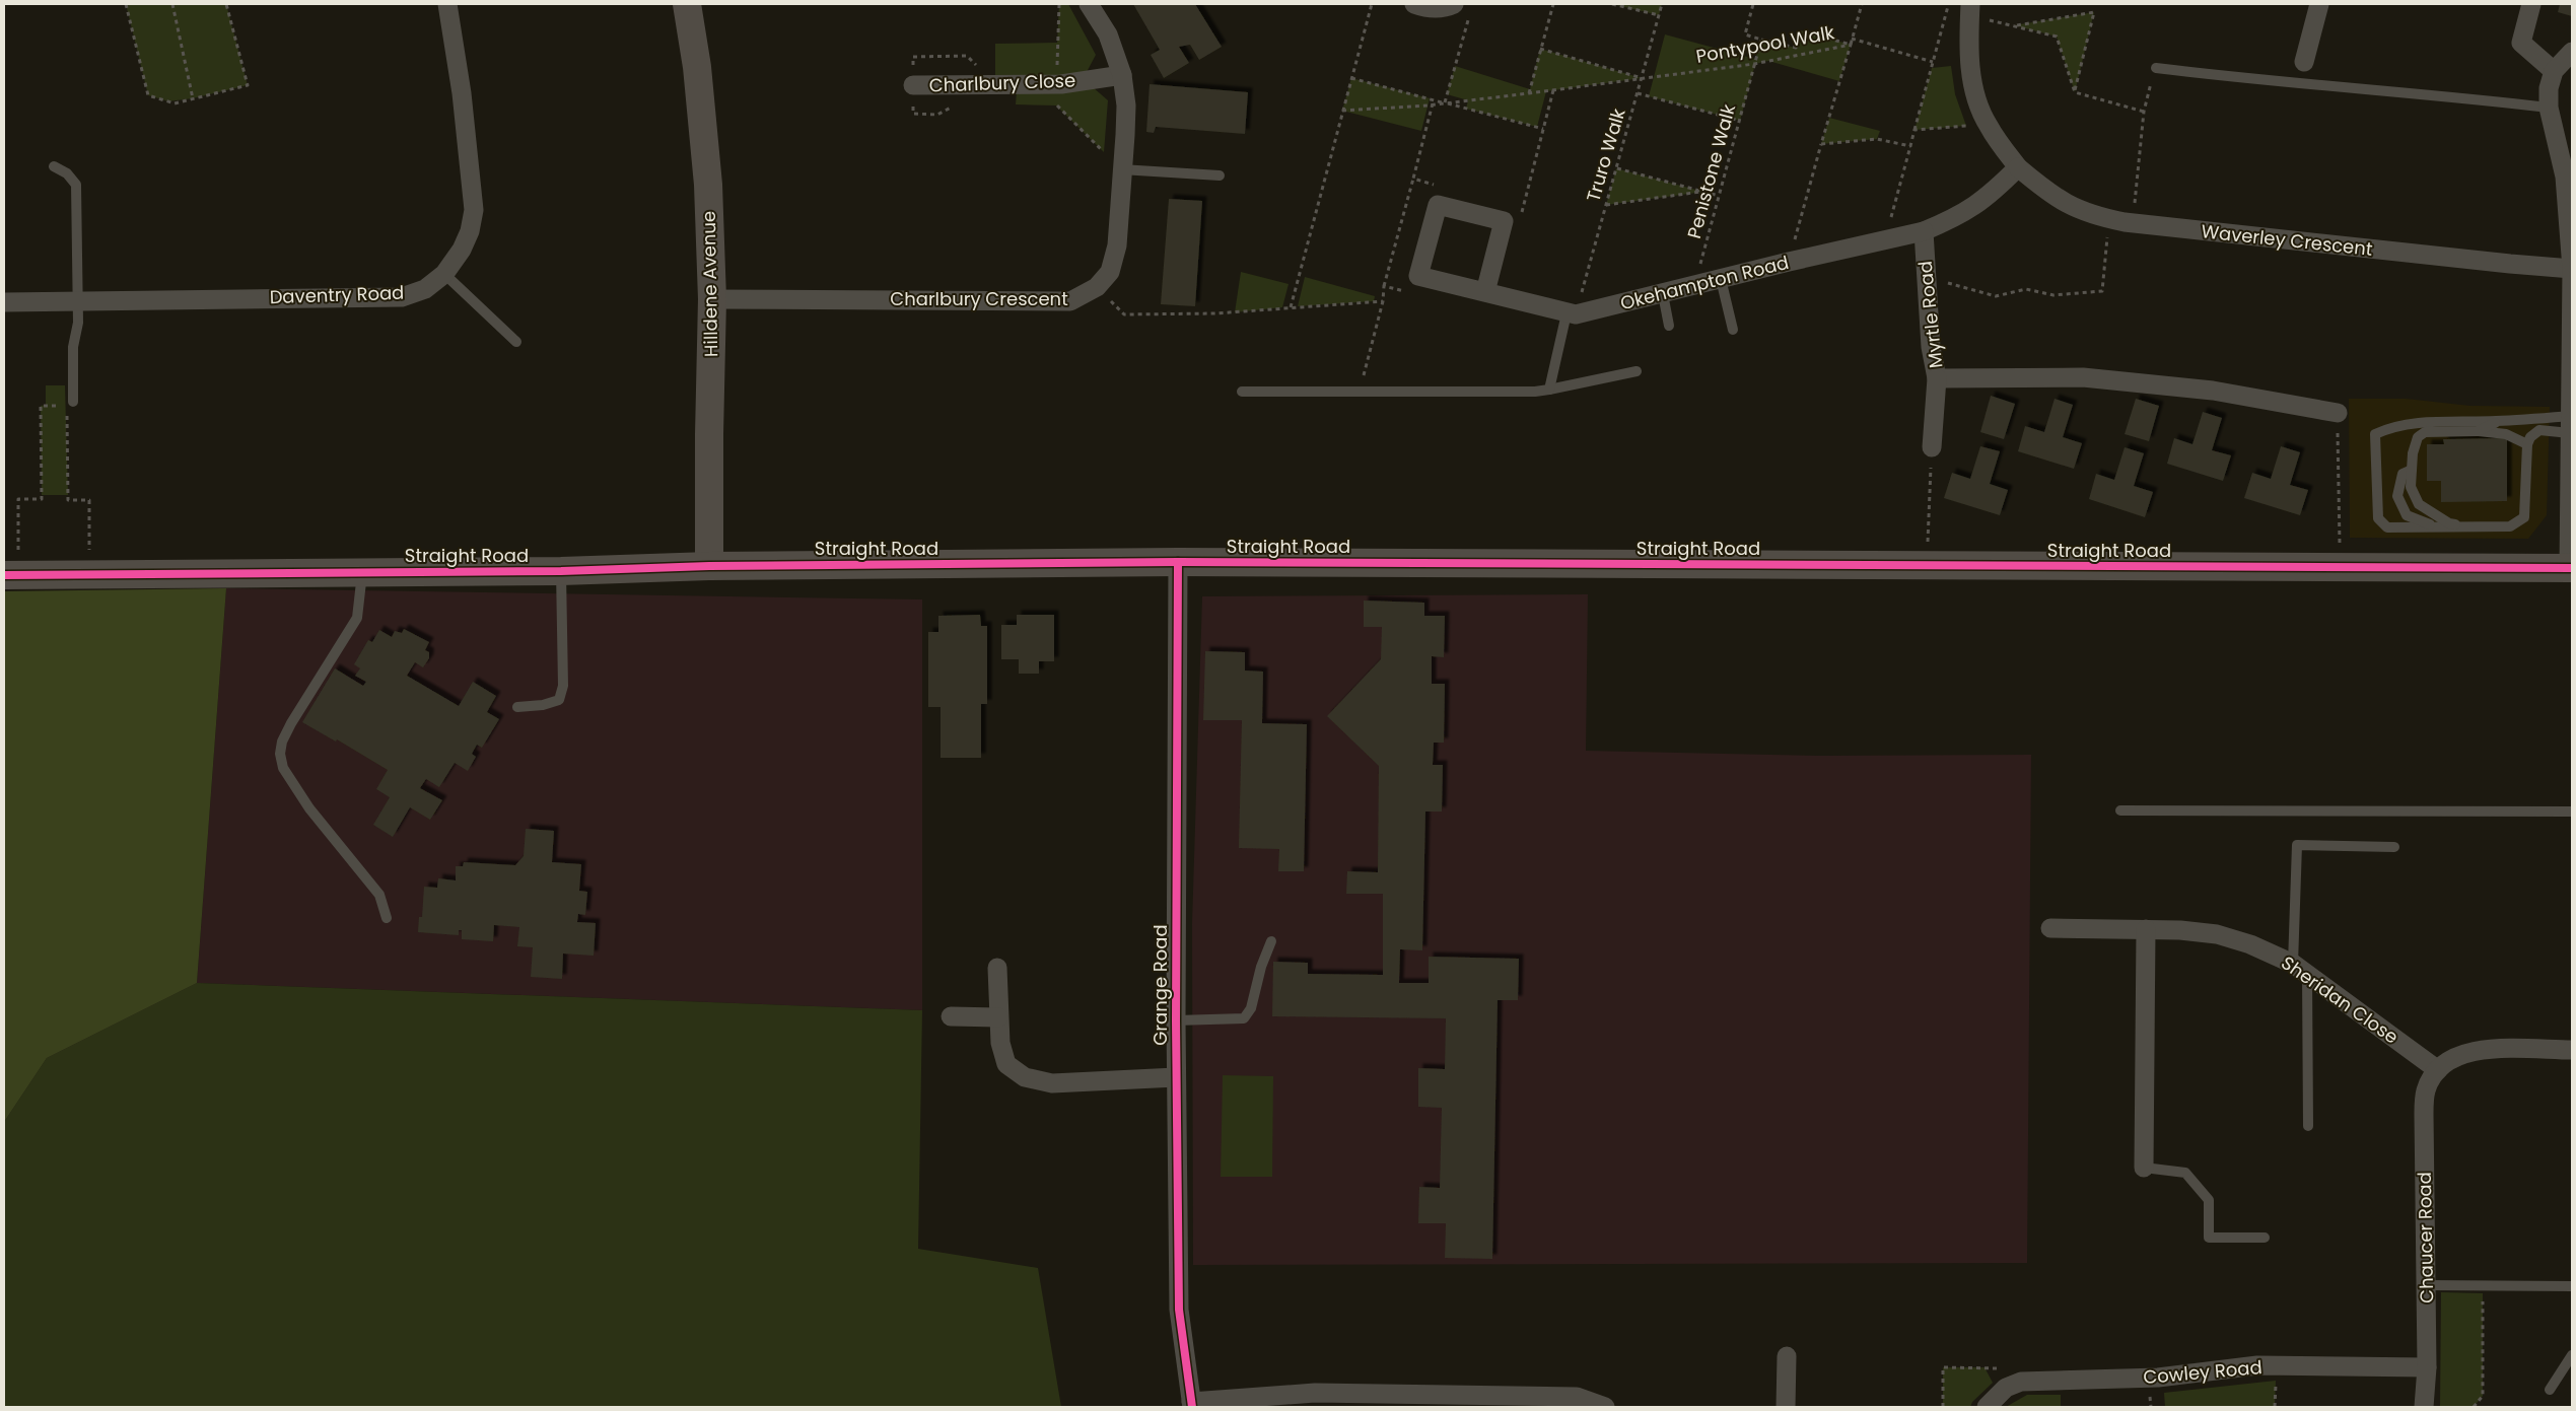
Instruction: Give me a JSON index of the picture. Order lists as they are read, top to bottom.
{
  "streets": {
    "street": [
      "Charlbury Close",
      "Waverley Crescent",
      "Okehampton Road",
      "Hilldene Avenue",
      "Daventry Road",
      "Charlbury Crescent",
      "Myrtle Road",
      "Straight Road",
      "Grange Road",
      "Sheridan Close",
      "Chaucer Road",
      "Cowley Road"
    ],
    "path": ["Pontypool Walk", "Truro Walk", "Penistone Walk"]
  },
  "crossings": [
    ["Pontypool Walk", "Truro Walk"],
    ["Pontypool Walk", "Penistone Walk"],
    ["Pontypool Walk", "Okehampton Road"],
    ["Charlbury Close", "Charlbury Crescent"],
    ["Truro Walk", "Okehampton Road"],
    ["Penistone Walk", "Okehampton Road"],
    ["Okehampton Road", "Myrtle Road"],
    ["Hilldene Avenue", "Charlbury Crescent"],
    ["Hilldene Avenue", "Straight Road"],
    ["Straight Road", "Grange Road"],
    ["Sheridan Close", "Chaucer Road"],
    ["Chaucer Road", "Cowley Road"]
  ]
}
